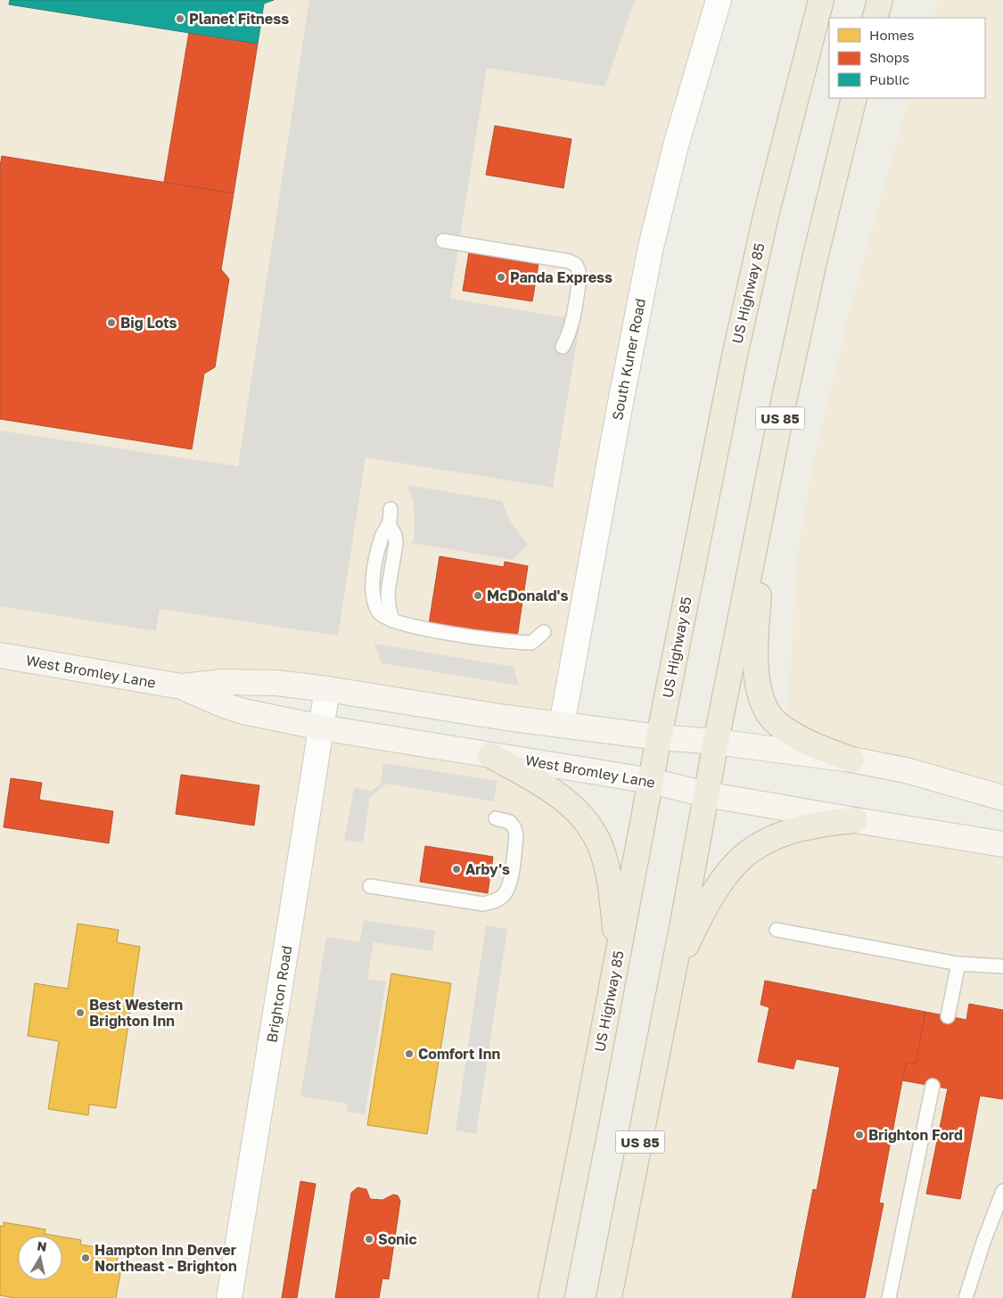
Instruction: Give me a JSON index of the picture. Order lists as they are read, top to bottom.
{
  "streets": {
    "highway": ["US Highway 85", "US 85"],
    "main road": ["West Bromley Lane"],
    "street": ["South Kuner Road", "Brighton Road"]
  },
  "crossings": [
    ["US Highway 85", "West Bromley Lane"],
    ["South Kuner Road", "West Bromley Lane"],
    ["US 85", "West Bromley Lane"],
    ["West Bromley Lane", "Brighton Road"]
  ],
  "places": [
    "Planet Fitness",
    "Panda Express",
    "Big Lots",
    "McDonald's",
    "Arby's",
    "Best Western Brighton Inn",
    "Comfort Inn",
    "Brighton Ford",
    "Sonic",
    "Hampton Inn Denver Northeast - Brighton"
  ],
  "legend": ["Homes", "Shops", "Public"],
  "north": "top"
}
